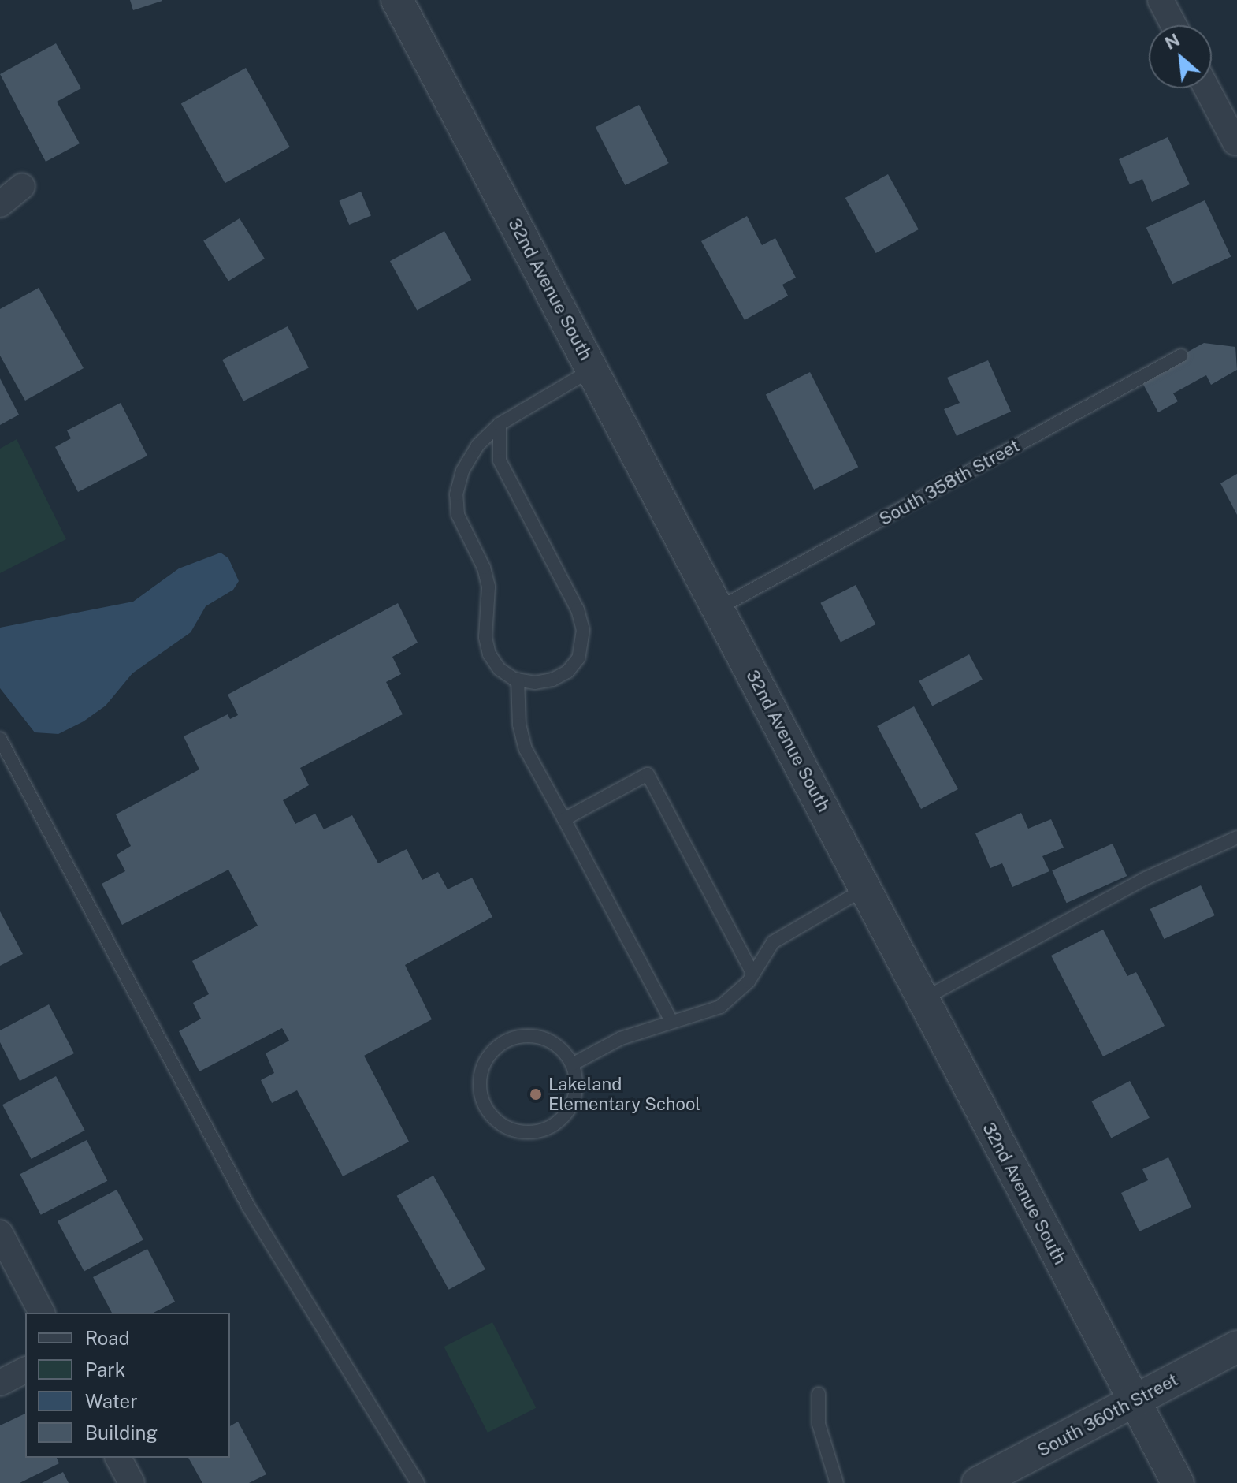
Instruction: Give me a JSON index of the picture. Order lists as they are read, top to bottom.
{
  "streets": {
    "street": ["32nd Avenue South", "South 360th Street"],
    "lane": ["South 358th Street"]
  },
  "crossings": [
    ["32nd Avenue South", "South 358th Street"],
    ["32nd Avenue South", "South 360th Street"]
  ],
  "places": ["Lakeland Elementary School"],
  "legend": [
    "Road",
    "Park",
    "Water",
    "Building"
  ],
  "north": "top left"
}
